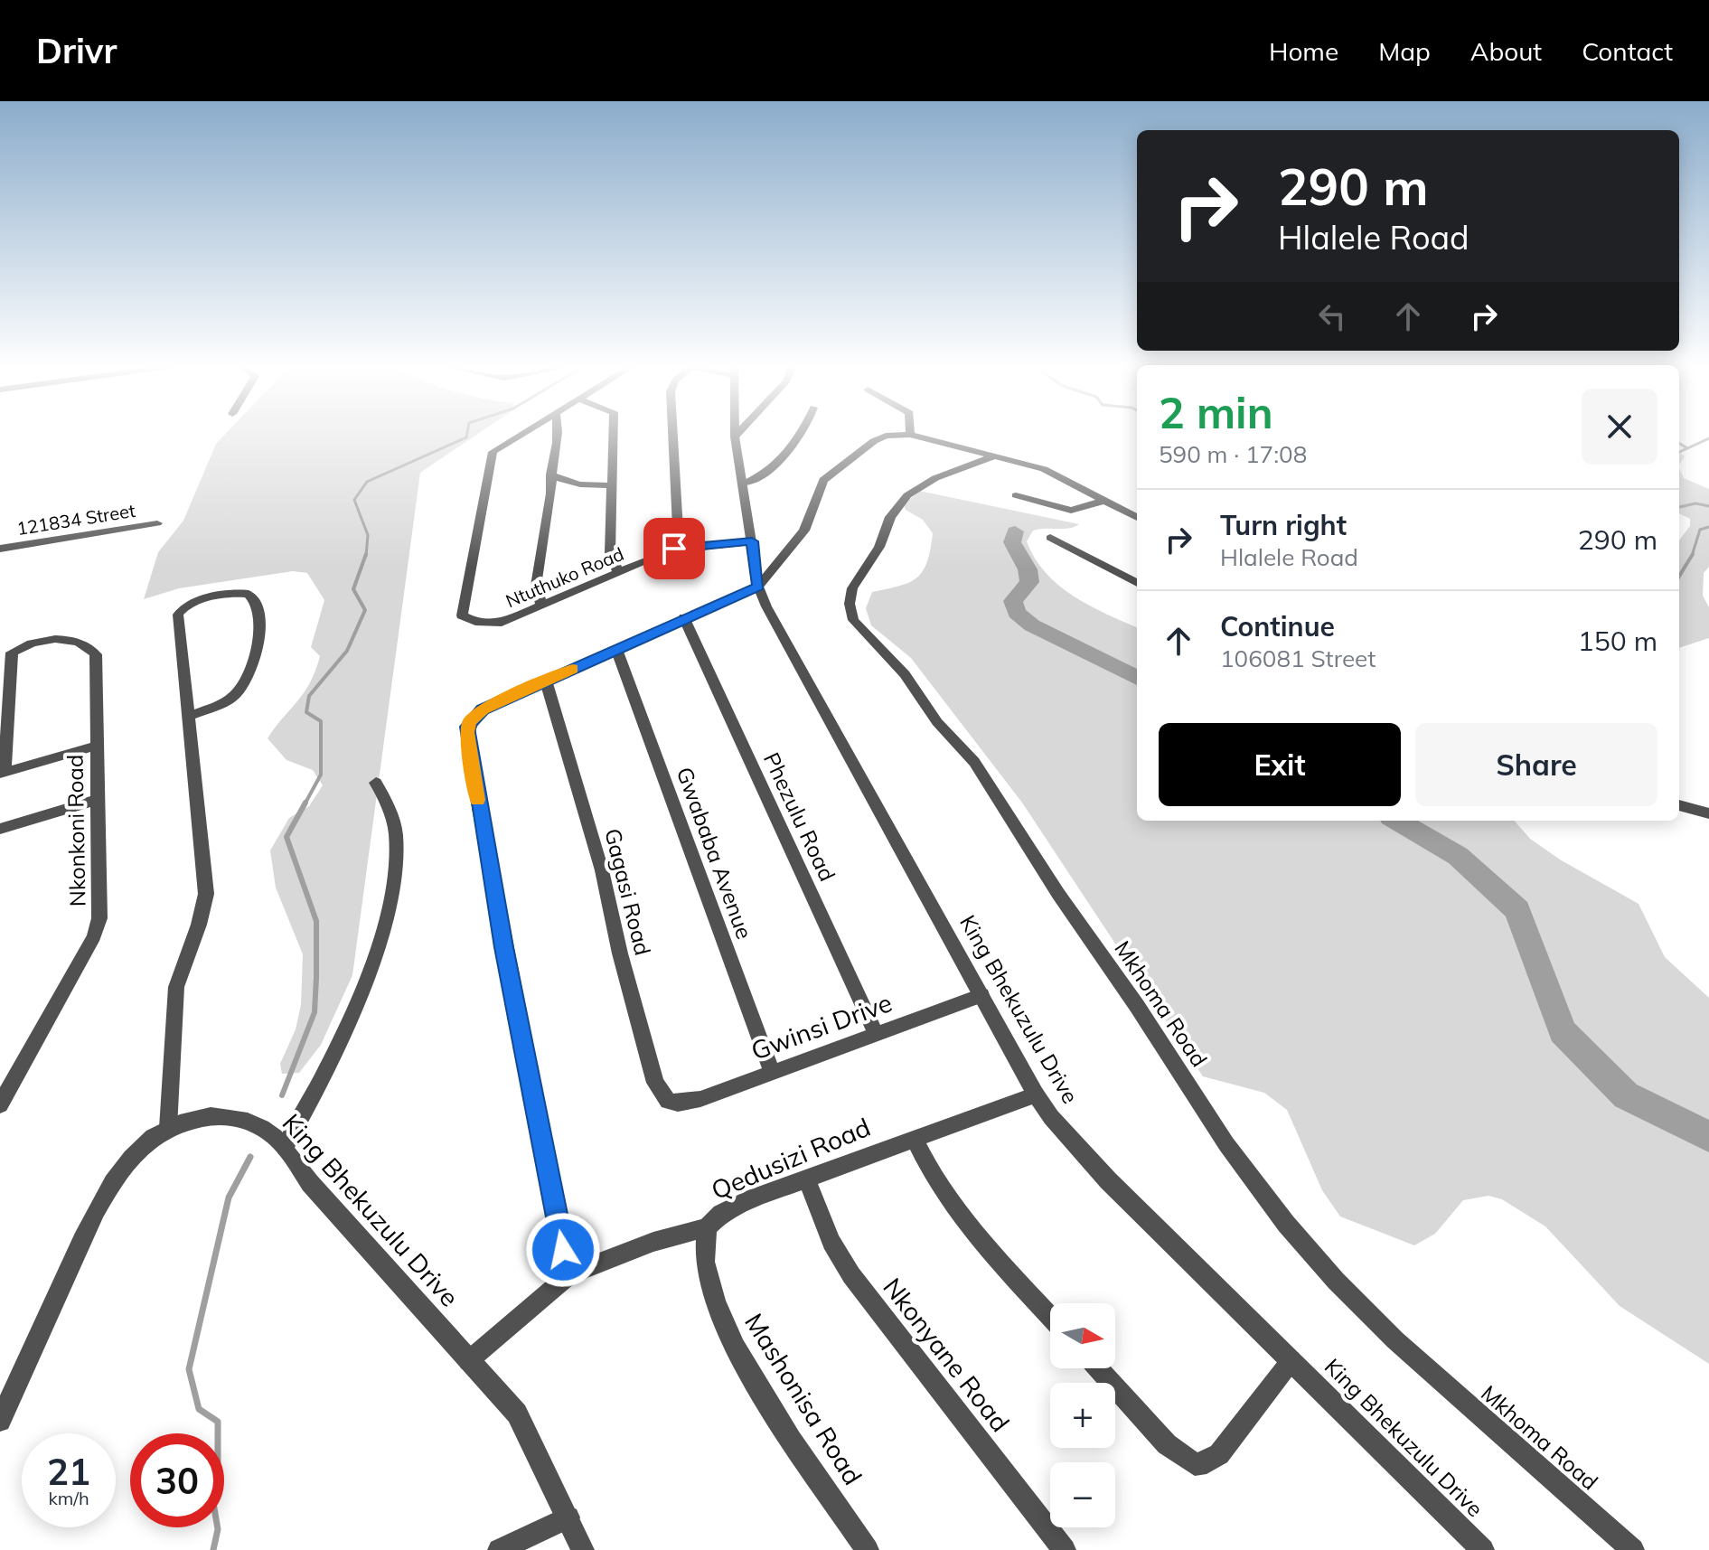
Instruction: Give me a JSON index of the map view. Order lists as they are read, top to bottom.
{
  "streets": {
    "street": [
      "121834 Street",
      "Ntuthuko Road",
      "Phezulu Road",
      "Nkonkoni Road",
      "Gwababa Avenue",
      "Gagasi Road",
      "Mkhoma Road",
      "King Bhekuzulu Drive",
      "Gwinsi Drive",
      "Qedusizi Road",
      "Nkonyane Road",
      "Mashonisa Road"
    ]
  },
  "crossings": [
    ["Ntuthuko Road", "King Bhekuzulu Drive"],
    ["Phezulu Road", "Gwinsi Drive"],
    ["Gwababa Avenue", "Gwinsi Drive"],
    ["Gagasi Road", "Gwinsi Drive"],
    ["King Bhekuzulu Drive", "Gwinsi Drive"],
    ["King Bhekuzulu Drive", "Qedusizi Road"],
    ["Qedusizi Road", "Nkonyane Road"],
    ["Qedusizi Road", "Mashonisa Road"]
  ],
  "north": "right",
  "page": {
    "header": "Drivr",
    "nav": [
      "Home",
      "Map",
      "About",
      "Contact"
    ],
    "turn": ["290 m", "Hlalele Road"],
    "heading": ["2 min", "590 m · 17:08"],
    "list": [
      {
        "name": "Turn right",
        "note": "Hlalele Road",
        "value": "290 m"
      },
      {
        "name": "Continue",
        "note": "106081 Street",
        "value": "150 m"
      }
    ],
    "buttons": ["Exit", "Share"],
    "map_buttons": ["+", "−"],
    "speed": "21 km/h",
    "limit": "30"
  }
}
